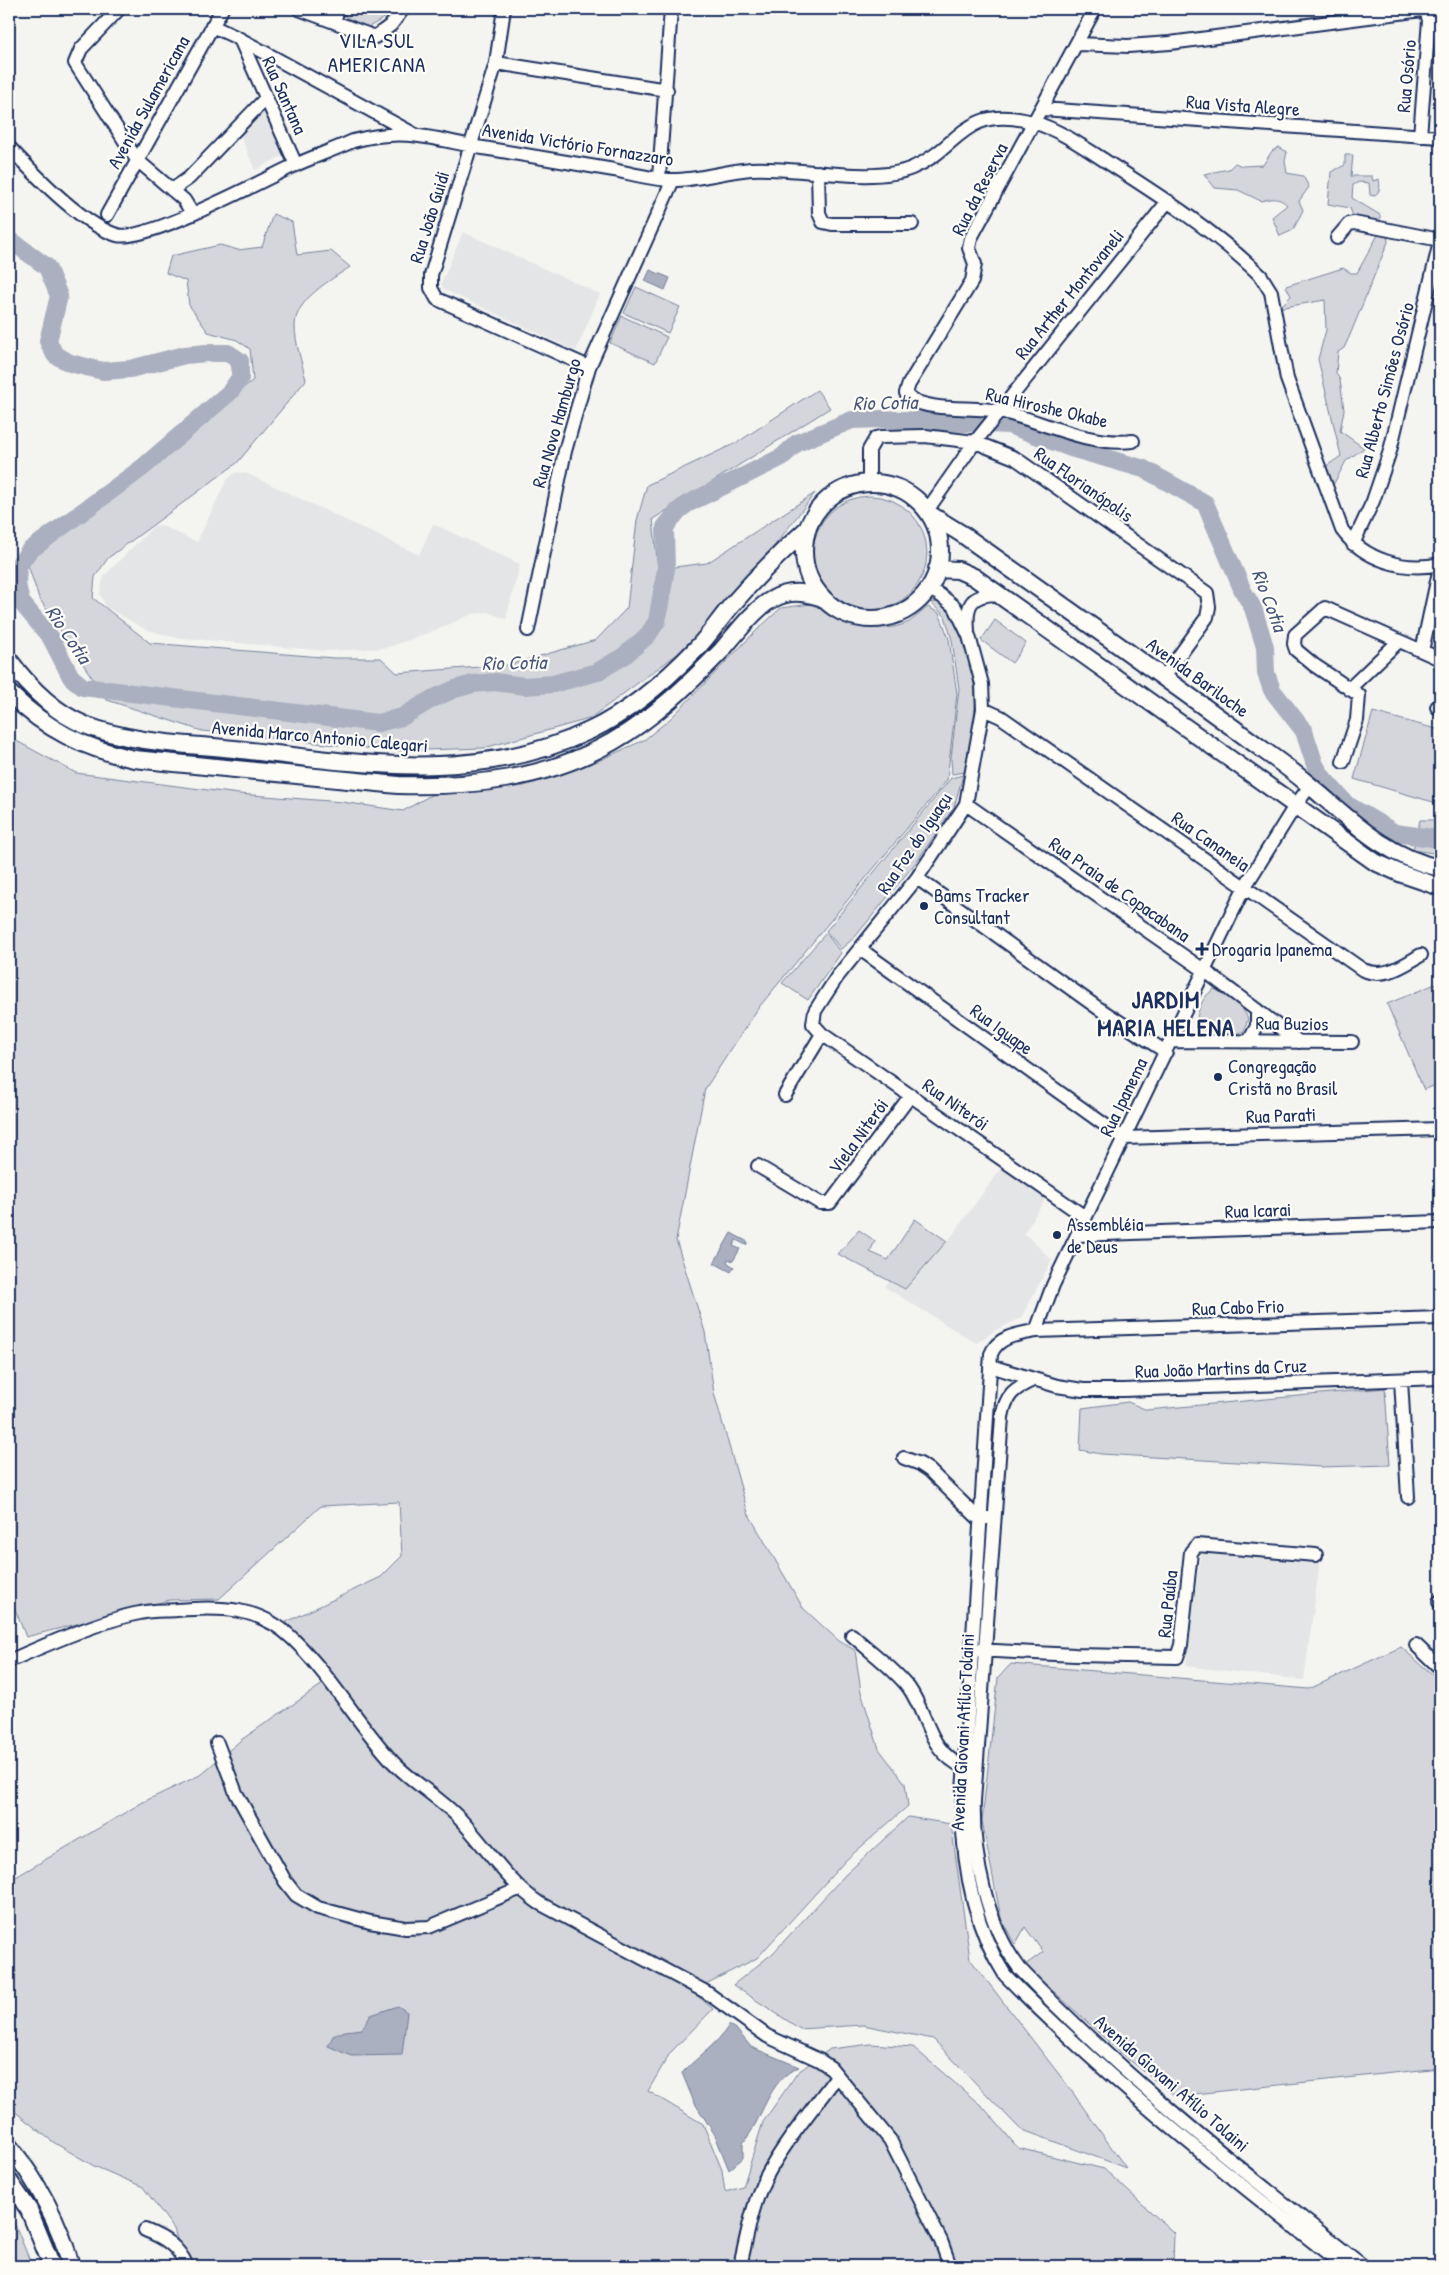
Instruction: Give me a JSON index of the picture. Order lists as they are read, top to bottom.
{
  "streets": {
    "main road": ["Avenida Bariloche", "Avenida Marco Antonio Calegari"],
    "street": [
      "Rua Osório",
      "Rua Santana",
      "Avenida Sulamericana",
      "Rua Vista Alegre",
      "Avenida Victório Fornazzaro",
      "Rua da Reserva",
      "Rua João Guidi",
      "Rua Arther Montovaneli",
      "Rua Alberto Simões Osório",
      "Rua Hiroshe Okabe",
      "Rua Novo Hamburgo",
      "Rua Florianópolis",
      "Rua Cananeia",
      "Rua Foz do Iguaçu",
      "Rua Praia de Copacabana",
      "Rua Buzios",
      "Rua Iguape",
      "Rua Ipanema",
      "Rua Niterói",
      "Rua Parati",
      "Viela Niterói",
      "Rua Icarai",
      "Rua Cabo Frio",
      "Rua João Martins da Cruz",
      "Rua Paúba",
      "Avenida Giovani Atílio Tolaini"
    ]
  },
  "crossings": [
    ["Rua Osório", "Rua Vista Alegre"],
    ["Rua Osório", "Rua da Reserva"],
    ["Rua Santana", "Avenida Victório Fornazzaro"],
    ["Rua Vista Alegre", "Rua da Reserva"],
    ["Avenida Victório Fornazzaro", "Rua da Reserva"],
    ["Avenida Victório Fornazzaro", "Rua João Guidi"],
    ["Avenida Victório Fornazzaro", "Rua Arther Montovaneli"],
    ["Avenida Victório Fornazzaro", "Rua Alberto Simões Osório"],
    ["Avenida Victório Fornazzaro", "Rua Novo Hamburgo"],
    ["Rua da Reserva", "Rua Hiroshe Okabe"],
    ["Rua João Guidi", "Rua Novo Hamburgo"],
    ["Rua Arther Montovaneli", "Rua Hiroshe Okabe"],
    ["Rua Arther Montovaneli", "Rua Florianópolis"],
    ["Rua Arther Montovaneli", "Avenida Bariloche"],
    ["Rua Arther Montovaneli", "Avenida Marco Antonio Calegari"],
    ["Rua Arther Montovaneli", "Rua Foz do Iguaçu"],
    ["Rua Florianópolis", "Avenida Bariloche"],
    ["Rua Florianópolis", "Avenida Marco Antonio Calegari"],
    ["Rua Florianópolis", "Rua Foz do Iguaçu"],
    ["Avenida Bariloche", "Avenida Marco Antonio Calegari"],
    ["Avenida Bariloche", "Rua Foz do Iguaçu"],
    ["Avenida Bariloche", "Rua Ipanema"],
    ["Avenida Marco Antonio Calegari", "Rua Foz do Iguaçu"],
    ["Rua Cananeia", "Rua Foz do Iguaçu"],
    ["Rua Cananeia", "Rua Ipanema"],
    ["Rua Foz do Iguaçu", "Rua Praia de Copacabana"],
    ["Rua Foz do Iguaçu", "Rua Iguape"],
    ["Rua Foz do Iguaçu", "Rua Niterói"],
    ["Rua Praia de Copacabana", "Rua Buzios"],
    ["Rua Praia de Copacabana", "Rua Ipanema"],
    ["Rua Buzios", "Rua Ipanema"],
    ["Rua Iguape", "Rua Ipanema"],
    ["Rua Iguape", "Rua Parati"],
    ["Rua Ipanema", "Rua Niterói"],
    ["Rua Ipanema", "Rua Parati"],
    ["Rua Ipanema", "Rua Icarai"],
    ["Rua Ipanema", "Rua Cabo Frio"],
    ["Rua Niterói", "Viela Niterói"],
    ["Rua João Martins da Cruz", "Avenida Giovani Atílio Tolaini"],
    ["Rua Paúba", "Avenida Giovani Atílio Tolaini"]
  ],
  "districts": ["VILA SUL AMERICANA", "JARDIM MARIA HELENA"],
  "water": ["Rio Cotia"],
  "places": {
    "other": ["Bams Tracker Consultant", "Congregação Cristã no Brasil", "Assembléia de Deus"],
    "health": ["Drogaria Ipanema"]
  }
}
